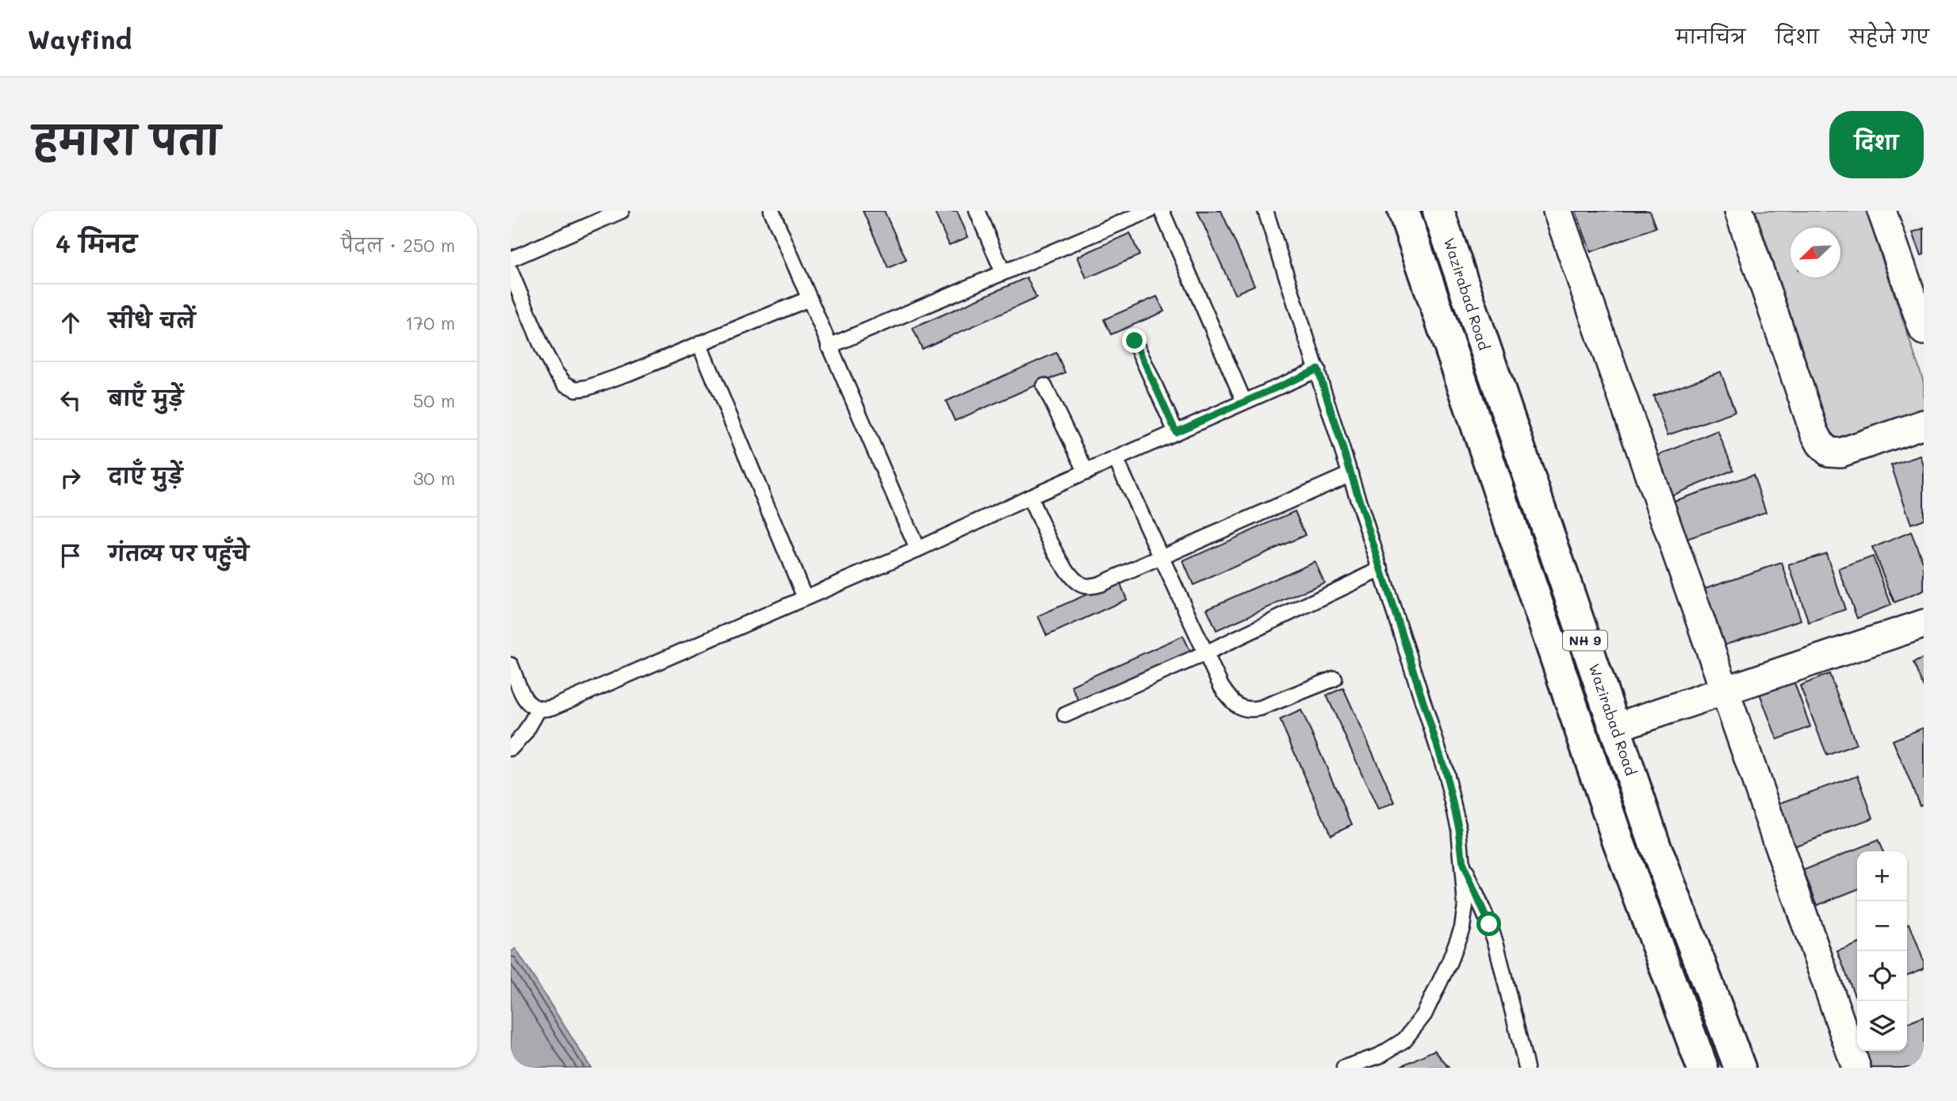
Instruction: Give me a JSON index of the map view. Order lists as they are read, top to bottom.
{
  "streets": {
    "highway": ["Wazirabad Road", "NH 9"]
  },
  "north": "bottom left",
  "page": {
    "header": "Wayfind",
    "nav": ["मानचित्र", "दिशा", "सहेजे गए"],
    "title": "हमारा पता",
    "buttons": "दिशा",
    "heading": ["4 मिनट", "पैदल · 250 m"],
    "list": [
      ["सीधे चलें", "170 m"],
      ["बाएँ मुड़ें", "50 m"],
      ["दाएँ मुड़ें", "30 m"],
      "गंतव्य पर पहुँचे"
    ],
    "map_buttons": ["+", "−"]
  }
}
